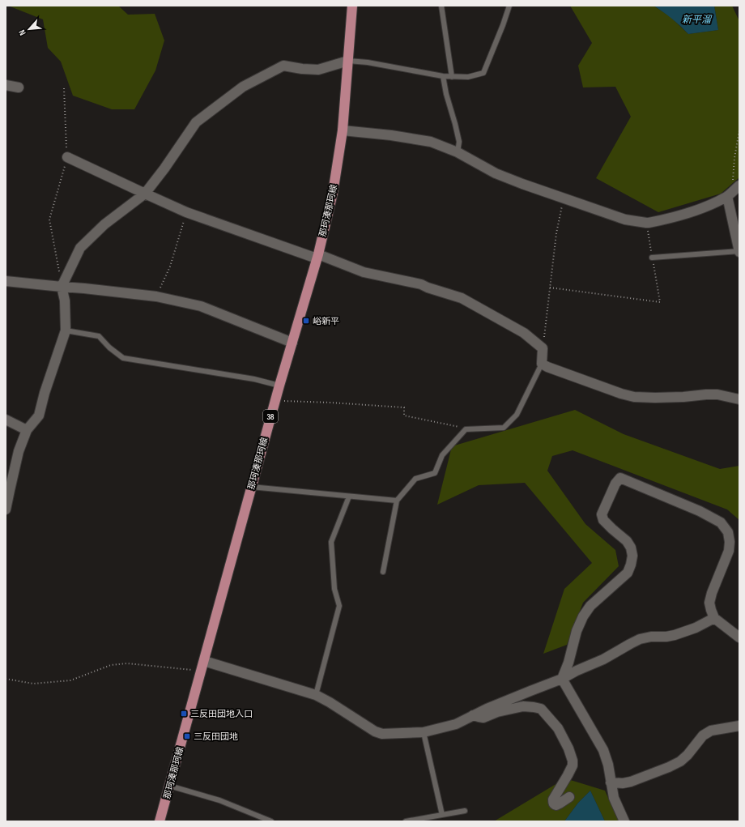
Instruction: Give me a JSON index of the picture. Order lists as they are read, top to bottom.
{
  "streets": {
    "main road": ["那珂湊那珂線", "38"]
  },
  "water": ["新平溜"],
  "places": {
    "transit": ["峪新平", "三反田団地入口", "三反田団地"]
  },
  "north": "bottom left"
}
